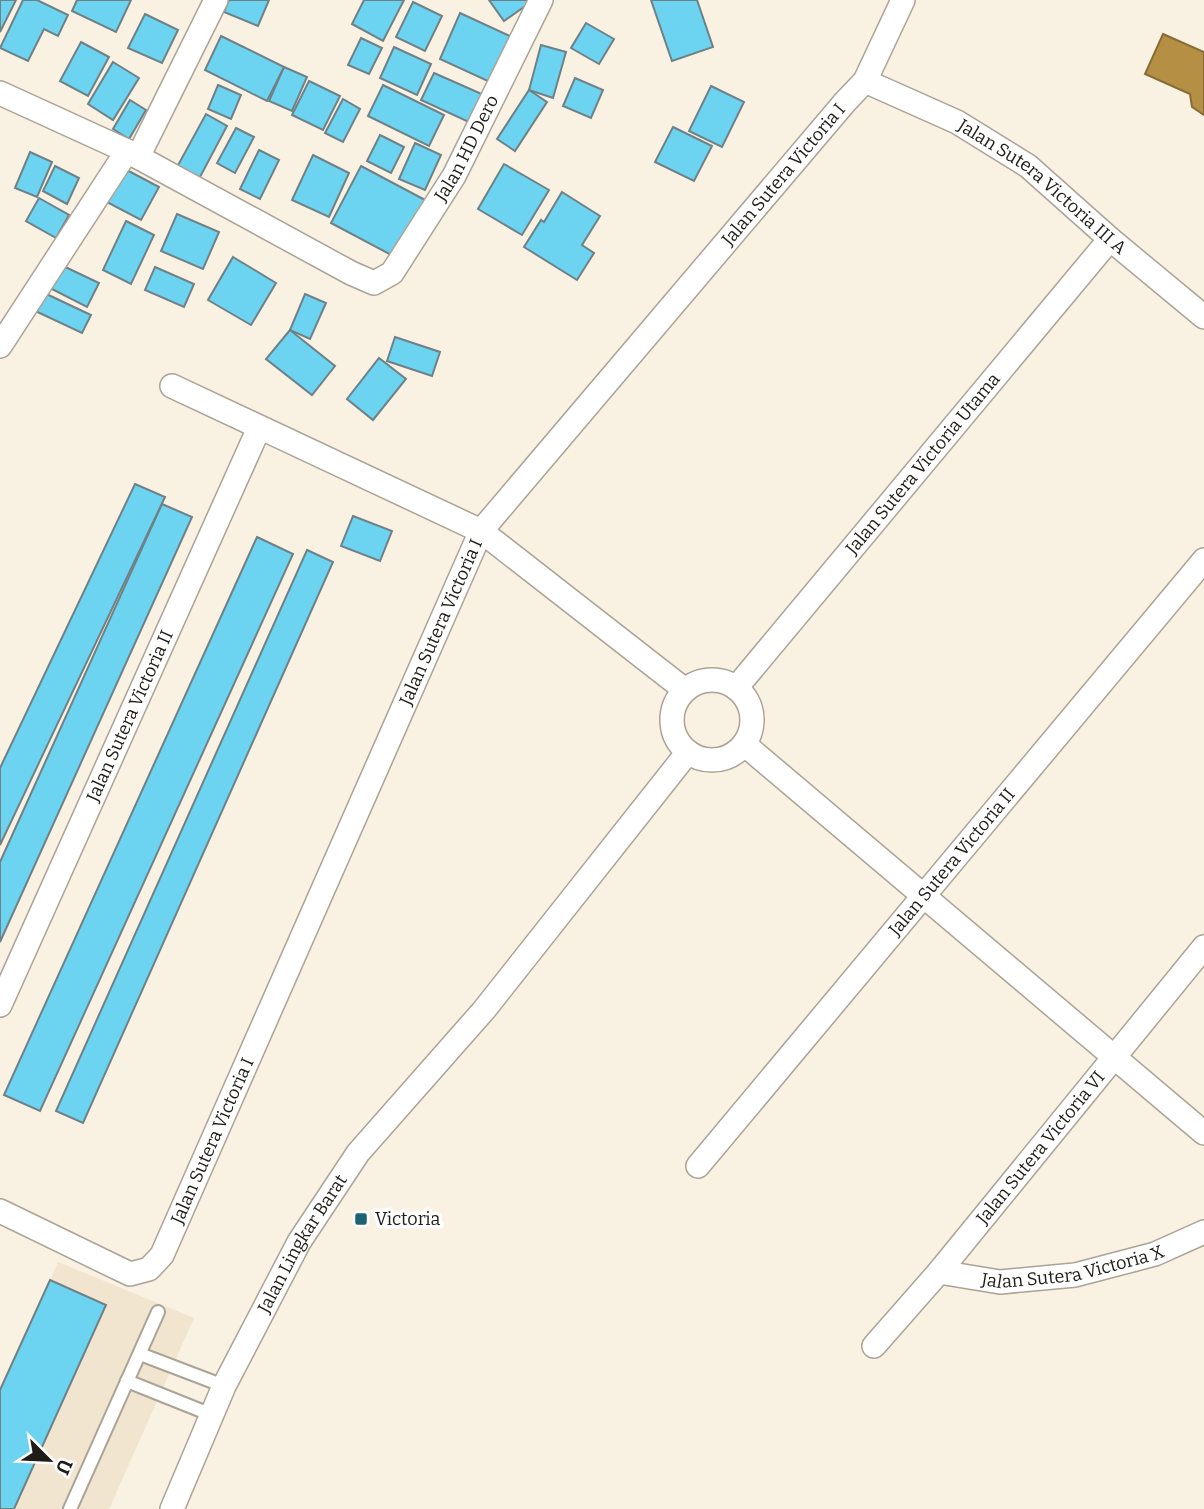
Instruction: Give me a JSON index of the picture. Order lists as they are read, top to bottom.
{
  "streets": {
    "street": [
      "Jalan HD Dero",
      "Jalan Sutera Victoria I",
      "Jalan Sutera Victoria III A",
      "Jalan Sutera Victoria Utama",
      "Jalan Sutera Victoria II",
      "Jalan Sutera Victoria VI",
      "Jalan Lingkar Barat",
      "Jalan Sutera Victoria X"
    ]
  },
  "crossings": [
    ["Jalan Sutera Victoria I", "Jalan Sutera Victoria III A"],
    ["Jalan Sutera Victoria III A", "Jalan Sutera Victoria Utama"],
    ["Jalan Sutera Victoria Utama", "Jalan Lingkar Barat"],
    ["Jalan Sutera Victoria VI", "Jalan Sutera Victoria X"]
  ],
  "places": {
    "transit": ["Victoria"]
  },
  "north": "bottom right"
}
